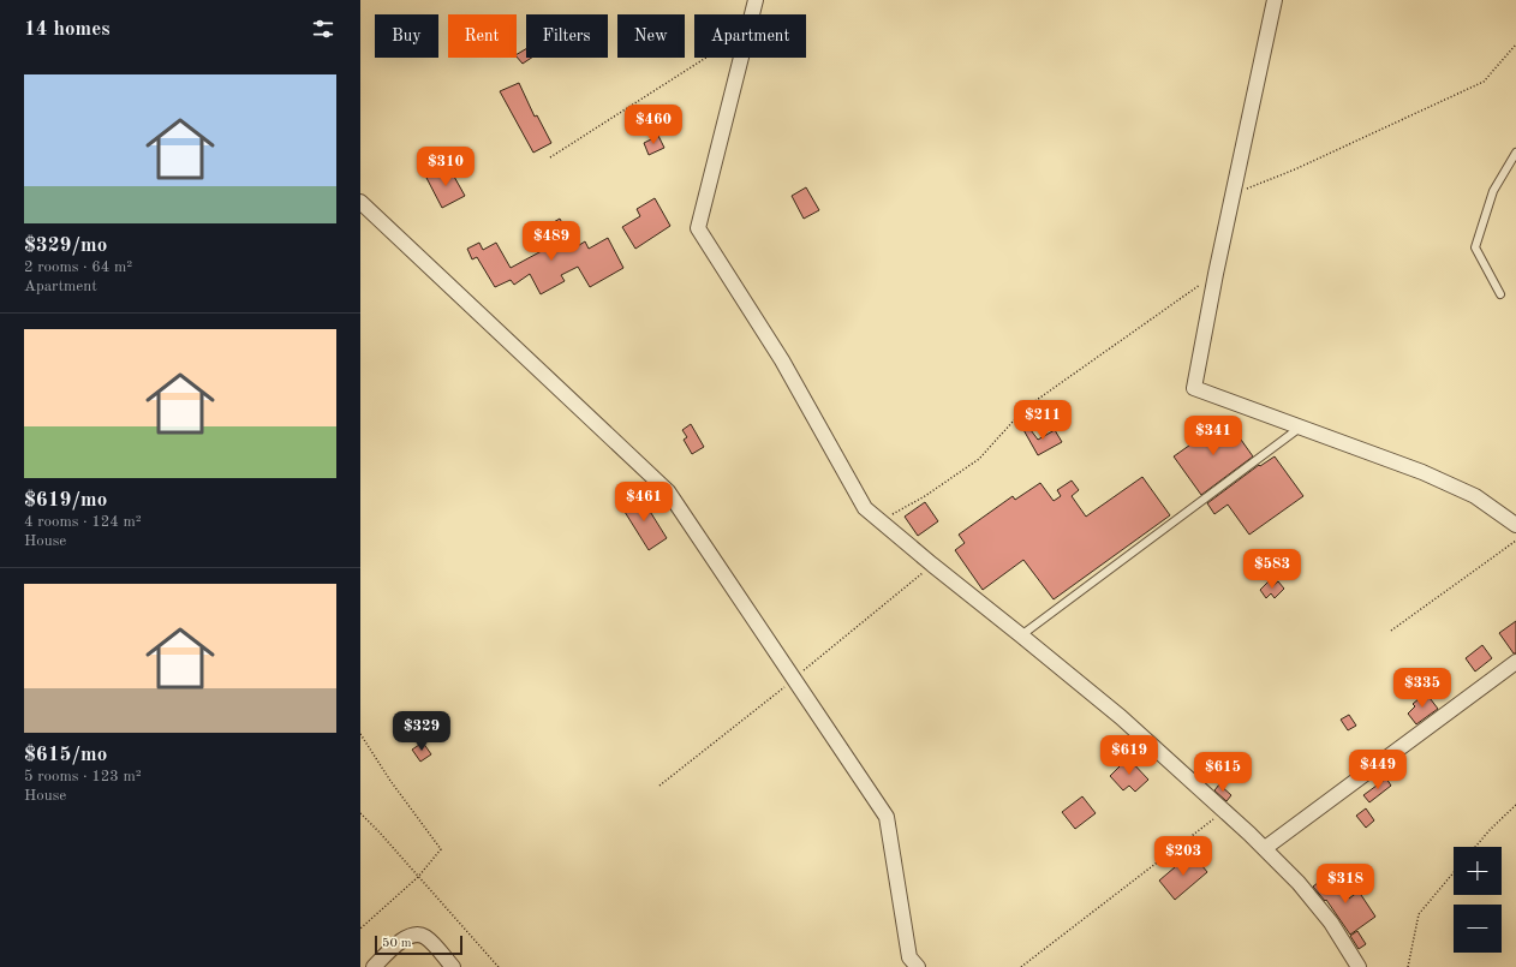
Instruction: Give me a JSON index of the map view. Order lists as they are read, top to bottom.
{
  "scale_bar": "50 m",
  "page": {
    "heading": "14 homes",
    "chip": [
      "Buy",
      "Rent",
      "Filters",
      "New",
      "Apartment"
    ],
    "list": [
      {
        "name": "$329/mo",
        "note": "2 rooms · 64 m² · Apartment"
      },
      {
        "name": "$619/mo",
        "note": "4 rooms · 124 m² · House"
      },
      {
        "name": "$615/mo",
        "note": "5 rooms · 123 m² · House"
      }
    ],
    "price": [
      "$460",
      "$310",
      "$489",
      "$211",
      "$341",
      "$461",
      "$583",
      "$335",
      "$329",
      "$619",
      "$449",
      "$615",
      "$203",
      "$318"
    ],
    "map_buttons": ["+", "−"],
    "scale": "50 m"
  }
}
